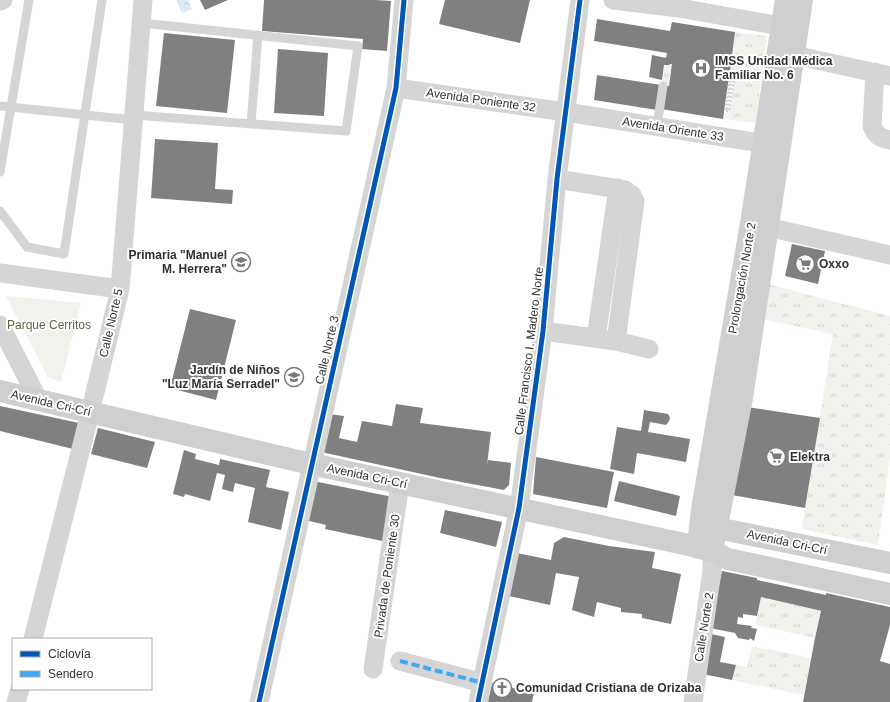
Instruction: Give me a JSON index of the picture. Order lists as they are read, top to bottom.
{
  "streets": {
    "main road": ["Prolongación Norte 2", "Avenida Cri-Crí"],
    "street": [
      "Avenida Poniente 32",
      "Avenida Oriente 33",
      "Calle Norte 5",
      "Calle Norte 3",
      "Calle Francisco I. Madero Norte",
      "Privada de Poniente 30",
      "Calle Norte 2"
    ]
  },
  "crossings": [
    ["Avenida Poniente 32", "Avenida Oriente 33"],
    ["Avenida Poniente 32", "Calle Norte 3"],
    ["Avenida Poniente 32", "Calle Francisco I. Madero Norte"],
    ["Avenida Oriente 33", "Prolongación Norte 2"],
    ["Avenida Oriente 33", "Calle Francisco I. Madero Norte"],
    ["Prolongación Norte 2", "Avenida Cri-Crí"],
    ["Prolongación Norte 2", "Calle Norte 2"],
    ["Calle Norte 5", "Avenida Cri-Crí"],
    ["Calle Norte 3", "Avenida Cri-Crí"],
    ["Calle Francisco I. Madero Norte", "Avenida Cri-Crí"],
    ["Avenida Cri-Crí", "Privada de Poniente 30"],
    ["Avenida Cri-Crí", "Calle Norte 2"]
  ],
  "parks": ["Parque Cerritos"],
  "places": {
    "hospital": ["IMSS Unidad Médica Familiar No. 6"],
    "school or university": ["Primaria \"Manuel M. Herrera\"", "Jardín de Niños \"Luz María Serradel\""],
    "supermarket": ["Oxxo", "Elektra"],
    "church": ["Comunidad Cristiana de Orizaba"]
  },
  "legend": ["Ciclovía", "Sendero"]
}
